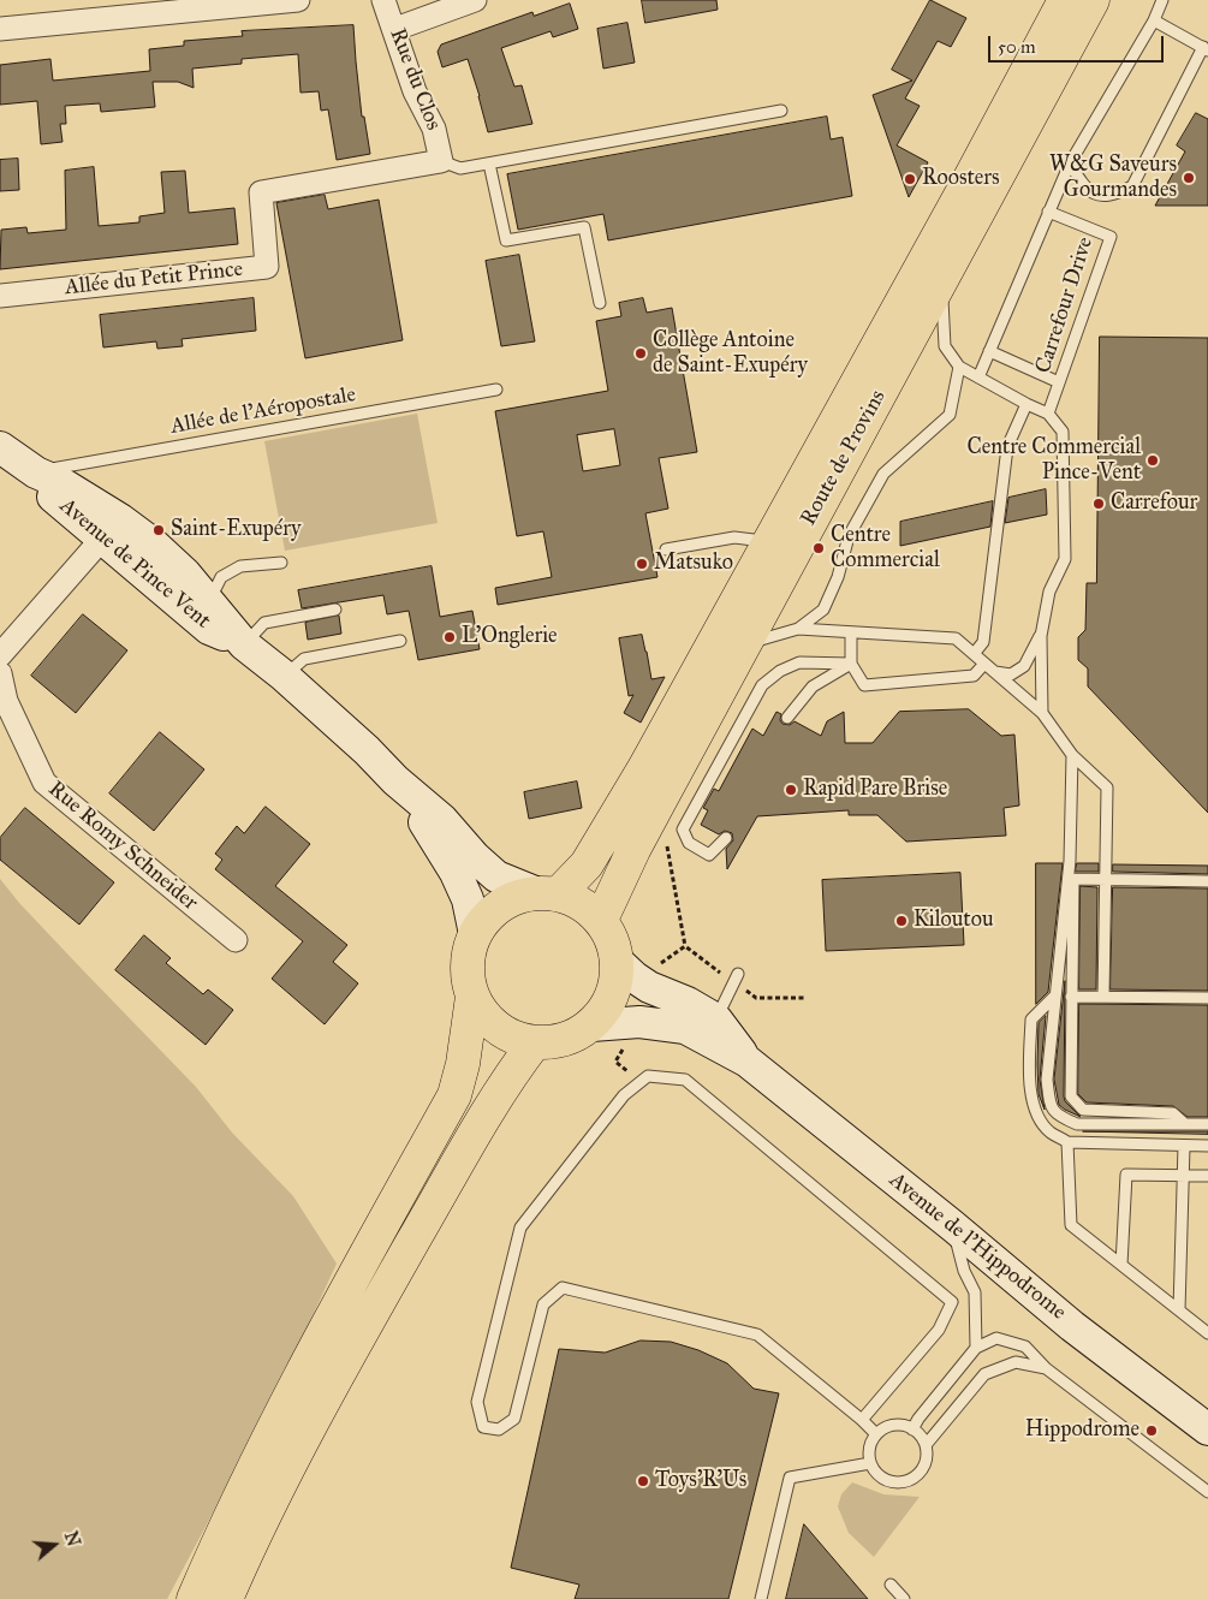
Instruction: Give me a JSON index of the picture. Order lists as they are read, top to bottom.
{
  "streets": {
    "main road": ["Route de Provins", "Avenue de Pince Vent", "Avenue de l'Hippodrome"],
    "street": ["Rue du Clos", "Allée du Petit Prince", "Rue Romy Schneider"],
    "lane": ["Carrefour Drive", "Allée de l'Aéropostale"]
  },
  "crossings": [
    ["Rue du Clos", "Allée du Petit Prince"],
    ["Allée de l'Aéropostale", "Avenue de Pince Vent"],
    ["Route de Provins", "Avenue de Pince Vent"],
    ["Route de Provins", "Avenue de l'Hippodrome"],
    ["Avenue de Pince Vent", "Avenue de l'Hippodrome"]
  ],
  "places": [
    "W&G Saveurs Gourmandes",
    "Roosters",
    "Collège Antoine de Saint-Exupéry",
    "Centre Commercial Pince-Vent",
    "Carrefour",
    "Saint-Exupéry",
    "Centre Commercial",
    "Matsuko",
    "L'Onglerie",
    "Rapid Pare Brise",
    "Kiloutou",
    "Hippodrome",
    "Toys'R'Us"
  ],
  "scale_bar": "50 m",
  "north": "right"
}
